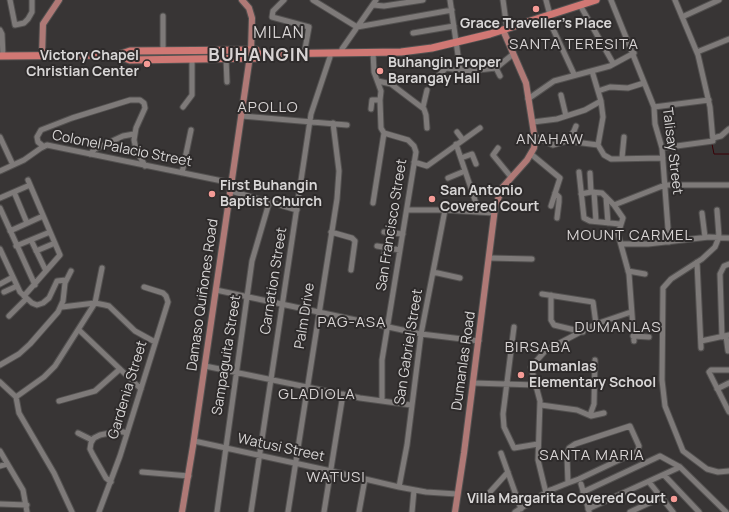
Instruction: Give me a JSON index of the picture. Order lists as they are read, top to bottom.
{
  "streets": {
    "main road": ["Damaso Quiñones Road", "Dumanlas Road"],
    "street": [
      "Colonel Palacio Street",
      "Talisay Street",
      "San Francisco Street",
      "Carnation Street",
      "Palm Drive",
      "San Gabriel Street",
      "Sampaguita Street",
      "Gardenia Street",
      "Watusi Street"
    ]
  },
  "crossings": [
    ["Colonel Palacio Street", "Damaso Quiñones Road"],
    ["Carnation Street", "Watusi Street"],
    ["Damaso Quiñones Road", "Watusi Street"],
    ["Palm Drive", "Watusi Street"],
    ["San Gabriel Street", "Watusi Street"],
    ["Sampaguita Street", "Watusi Street"],
    ["Dumanlas Road", "Watusi Street"]
  ],
  "districts": [
    "MILAN",
    "SANTA TERESITA",
    "BUHANGIN",
    "APOLLO",
    "ANAHAW",
    "MOUNT CARMEL",
    "PAG-ASA",
    "DUMANLAS",
    "BIRSABA",
    "GLADIOLA",
    "SANTA MARIA",
    "WATUSI"
  ],
  "places": [
    "Grace Traveller’s Place",
    "Victory Chapel Christian Center",
    "Buhangin Proper Barangay Hall",
    "First Buhangin Baptist Church",
    "San Antonio Covered Court",
    "Dumanlas Elementary School",
    "Villa Margarita Covered Court"
  ]
}
